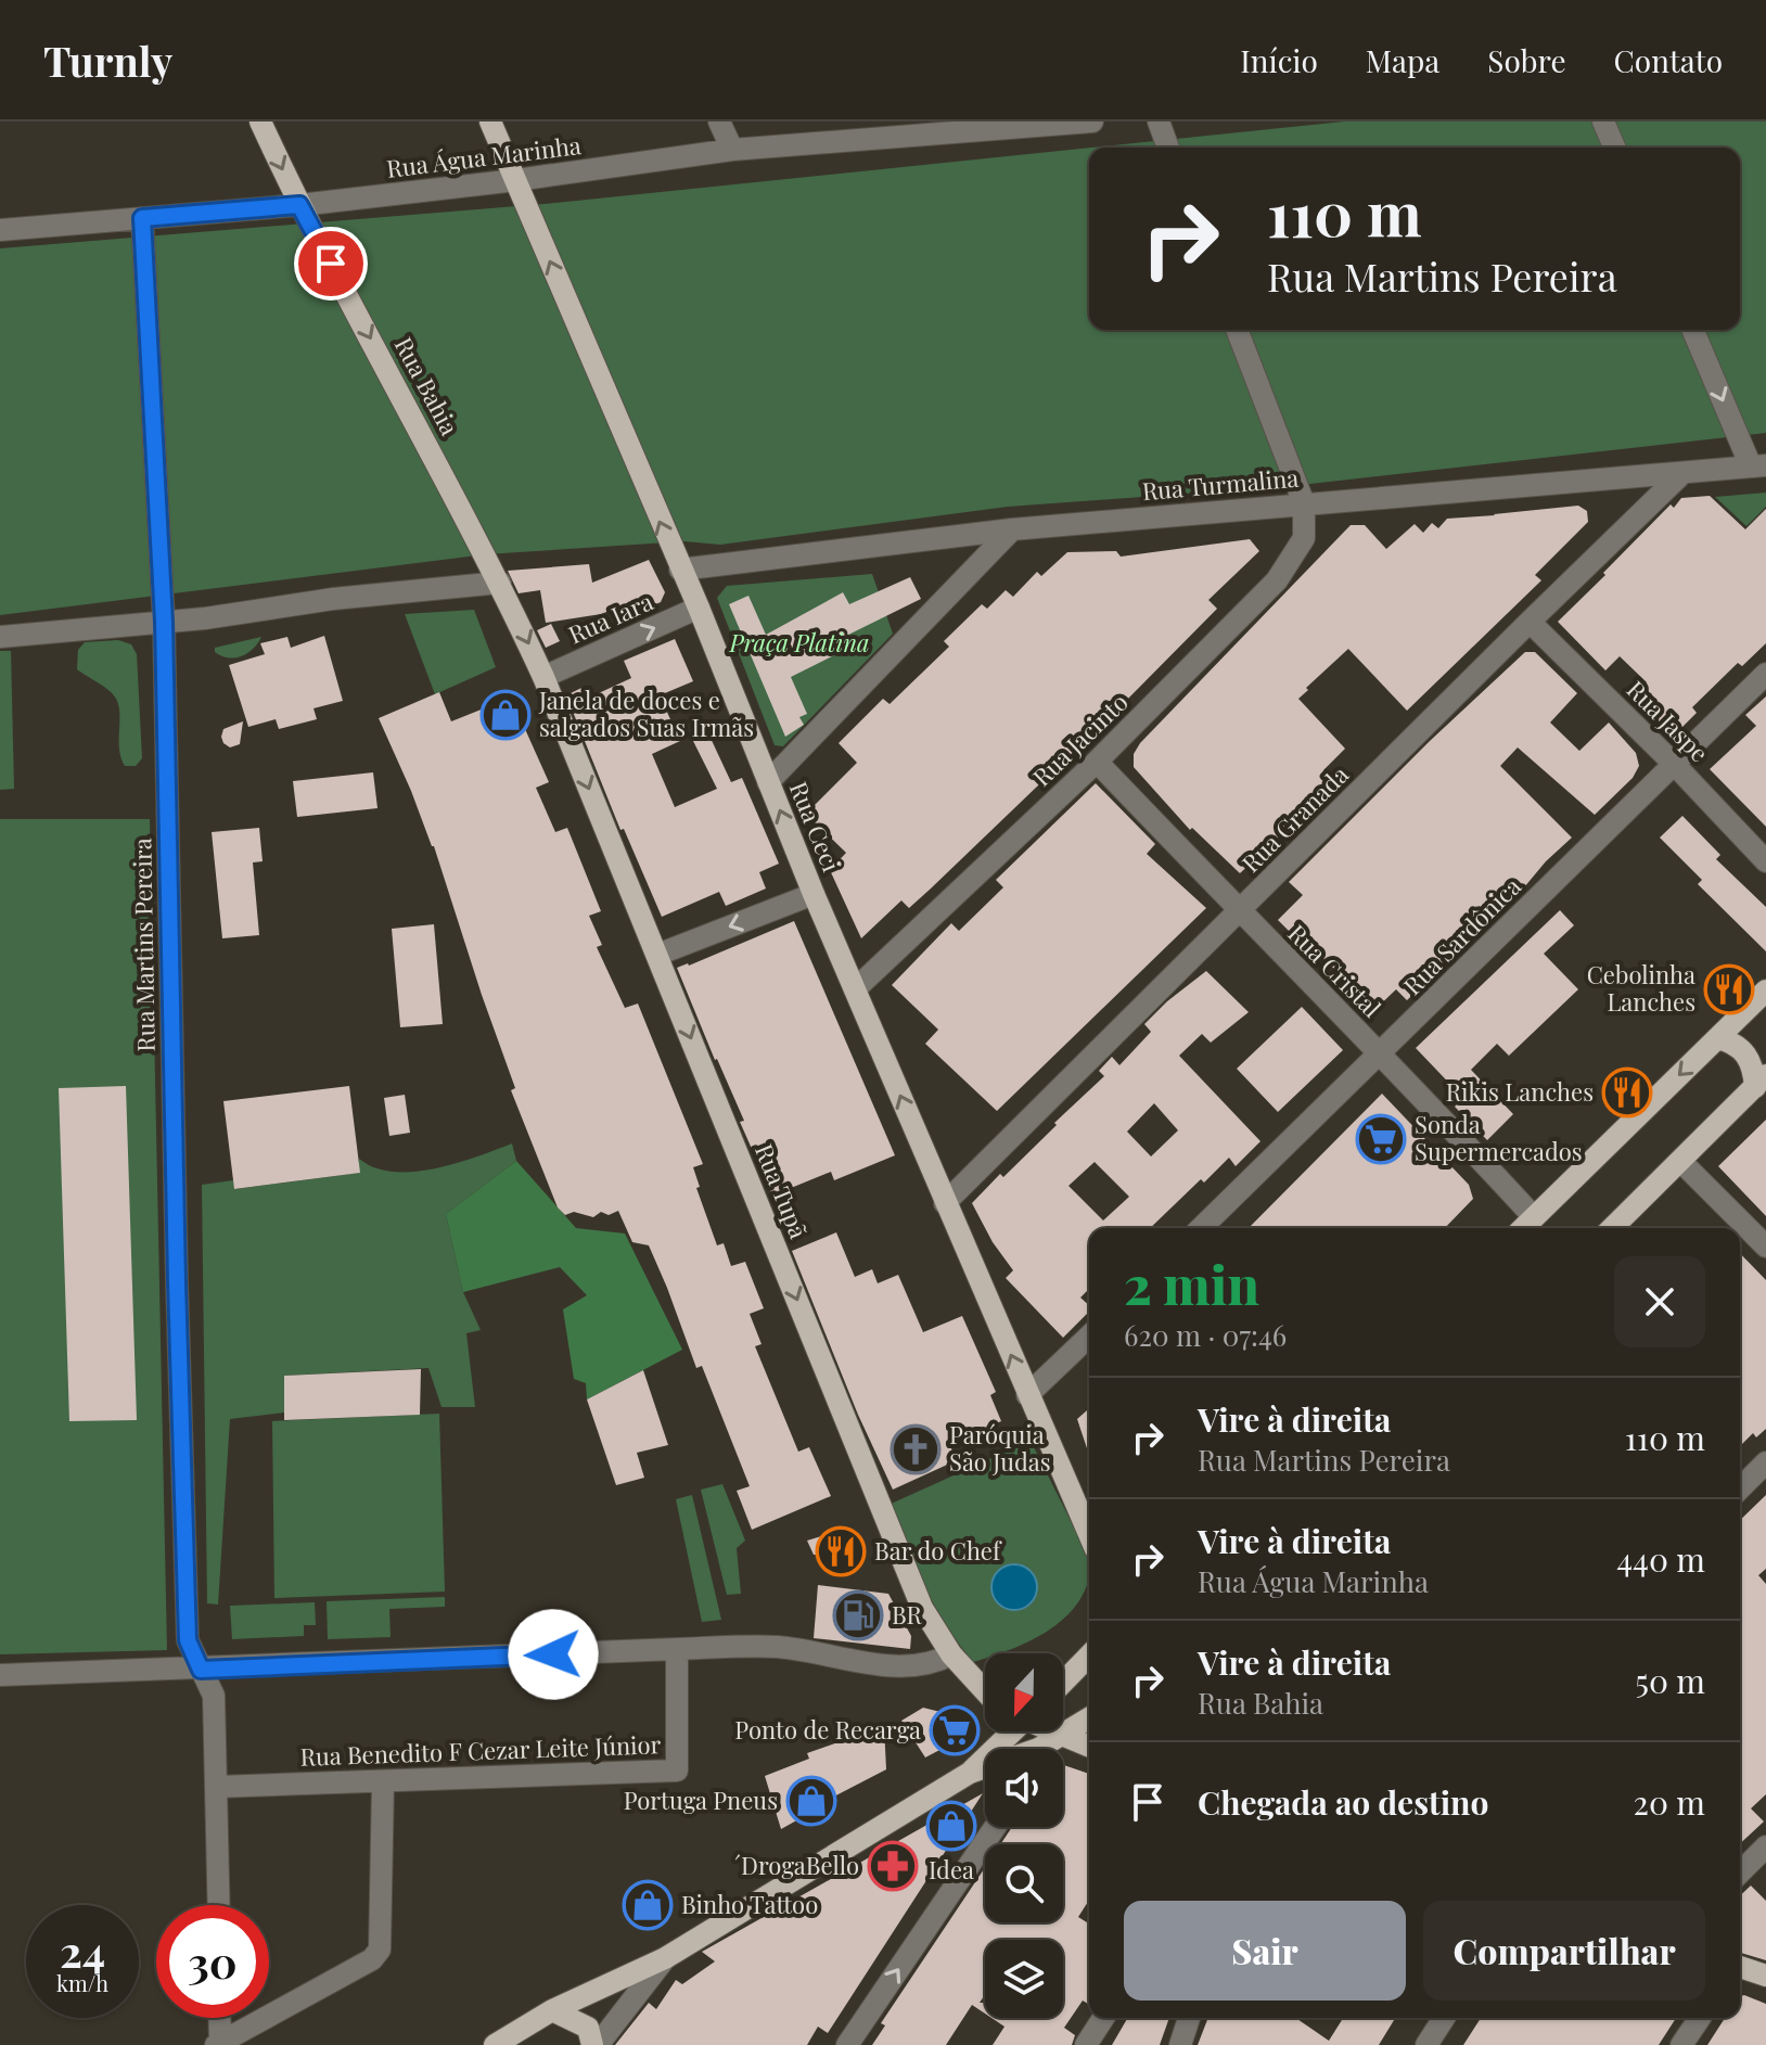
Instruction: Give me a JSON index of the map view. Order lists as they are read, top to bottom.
{
  "streets": {
    "main road": ["Rua Bahia", "Rua Ceci", "Rua Tupã"],
    "street": [
      "Rua Água Marinha",
      "Rua Turmalina",
      "Rua Iara",
      "Rua Jaspe",
      "Rua Jacinto",
      "Rua Granada",
      "Rua Sardônica",
      "Rua Martins Pereira",
      "Rua Cristal",
      "Rua Benedito F Cezar Leite Júnior"
    ]
  },
  "crossings": [
    ["Rua Água Marinha", "Rua Bahia"],
    ["Rua Água Marinha", "Rua Ceci"],
    ["Rua Água Marinha", "Rua Martins Pereira"],
    ["Rua Bahia", "Rua Iara"],
    ["Rua Bahia", "Rua Tupã"],
    ["Rua Turmalina", "Rua Jacinto"],
    ["Rua Turmalina", "Rua Granada"],
    ["Rua Turmalina", "Rua Ceci"],
    ["Rua Iara", "Rua Ceci"],
    ["Rua Iara", "Rua Tupã"],
    ["Rua Jaspe", "Rua Granada"],
    ["Rua Jaspe", "Rua Sardônica"],
    ["Rua Jacinto", "Rua Ceci"],
    ["Rua Jacinto", "Rua Cristal"],
    ["Rua Granada", "Rua Ceci"],
    ["Rua Granada", "Rua Cristal"],
    ["Rua Sardônica", "Rua Cristal"],
    ["Rua Martins Pereira", "Rua Benedito F Cezar Leite Júnior"]
  ],
  "one_way": [
    "Rua Bahia",
    "Rua Iara",
    "Rua Ceci",
    "Rua Tupã"
  ],
  "parks": ["Praça Platina"],
  "places": {
    "shop": [
      "Janela de doces e salgados Suas Irmãs",
      "Portuga Pneus",
      "Idea",
      "Binho Tattoo"
    ],
    "restaurant": ["Cebolinha Lanches", "Rikis Lanches", "Bar do Chef"],
    "supermarket": ["Sonda Supermercados", "Ponto de Recarga"],
    "church": ["Paróquia São Judas"],
    "fuel station": ["BR"],
    "pharmacy": ["´DrogaBello"]
  },
  "north": "bottom",
  "page": {
    "header": "Turnly",
    "nav": [
      "Início",
      "Mapa",
      "Sobre",
      "Contato"
    ],
    "turn": ["110 m", "Rua Martins Pereira"],
    "heading": ["2 min", "620 m · 07:46"],
    "list": [
      {
        "name": "Vire à direita",
        "note": "Rua Martins Pereira",
        "value": "110 m"
      },
      {
        "name": "Vire à direita",
        "note": "Rua Água Marinha",
        "value": "440 m"
      },
      {
        "name": "Vire à direita",
        "note": "Rua Bahia",
        "value": "50 m"
      },
      {
        "name": "Chegada ao destino",
        "value": "20 m"
      }
    ],
    "buttons": ["Sair", "Compartilhar"],
    "speed": "24 km/h",
    "limit": "30"
  }
}
